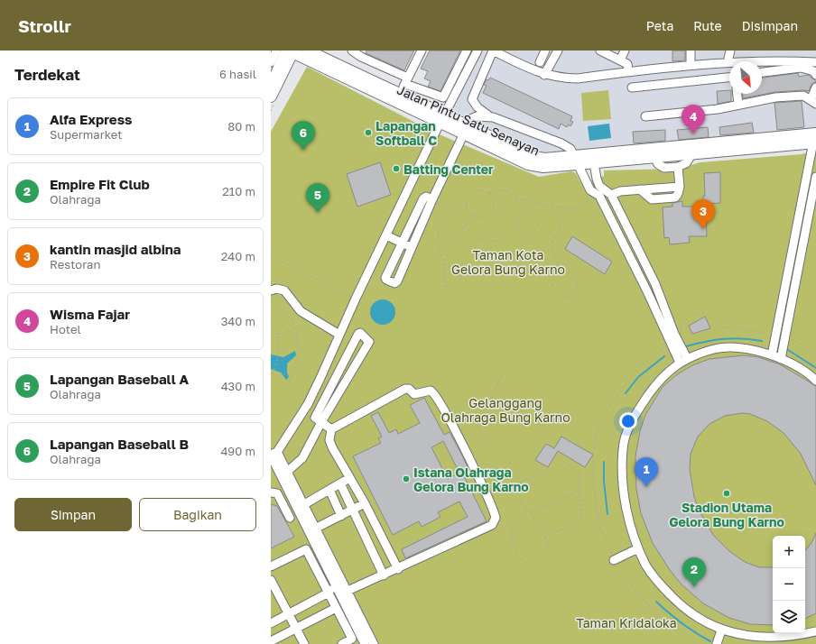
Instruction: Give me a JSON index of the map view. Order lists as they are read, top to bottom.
{
  "streets": {
    "main road": ["Jalan Pintu Satu Senayan"]
  },
  "parks": ["Taman Kota Gelora Bung Karno", "Gelanggang Olahraga Bung Karno", "Taman Kridaloka"],
  "places": [
    "Lapangan Softball C",
    "Batting Center",
    "Istana Olahraga Gelora Bung Karno",
    "Stadion Utama Gelora Bung Karno"
  ],
  "north": "bottom right",
  "page": {
    "header": "Strollr",
    "nav": ["Peta", "Rute", "Disimpan"],
    "heading": ["Terdekat", "6 hasil"],
    "list": [
      {
        "mark": "1",
        "name": "Alfa Express",
        "note": "Supermarket",
        "value": "80 m"
      },
      {
        "mark": "2",
        "name": "Empire Fit Club",
        "note": "Olahraga",
        "value": "210 m"
      },
      {
        "mark": "3",
        "name": "kantin masjid albina",
        "note": "Restoran",
        "value": "240 m"
      },
      {
        "mark": "4",
        "name": "Wisma Fajar",
        "note": "Hotel",
        "value": "340 m"
      },
      {
        "mark": "5",
        "name": "Lapangan Baseball A",
        "note": "Olahraga",
        "value": "430 m"
      },
      {
        "mark": "6",
        "name": "Lapangan Baseball B",
        "note": "Olahraga",
        "value": "490 m"
      }
    ],
    "pins": [
      "4",
      "6",
      "5",
      "3",
      "1",
      "2"
    ],
    "buttons": ["Simpan", "Bagikan"],
    "map_buttons": ["+", "−"]
  }
}
